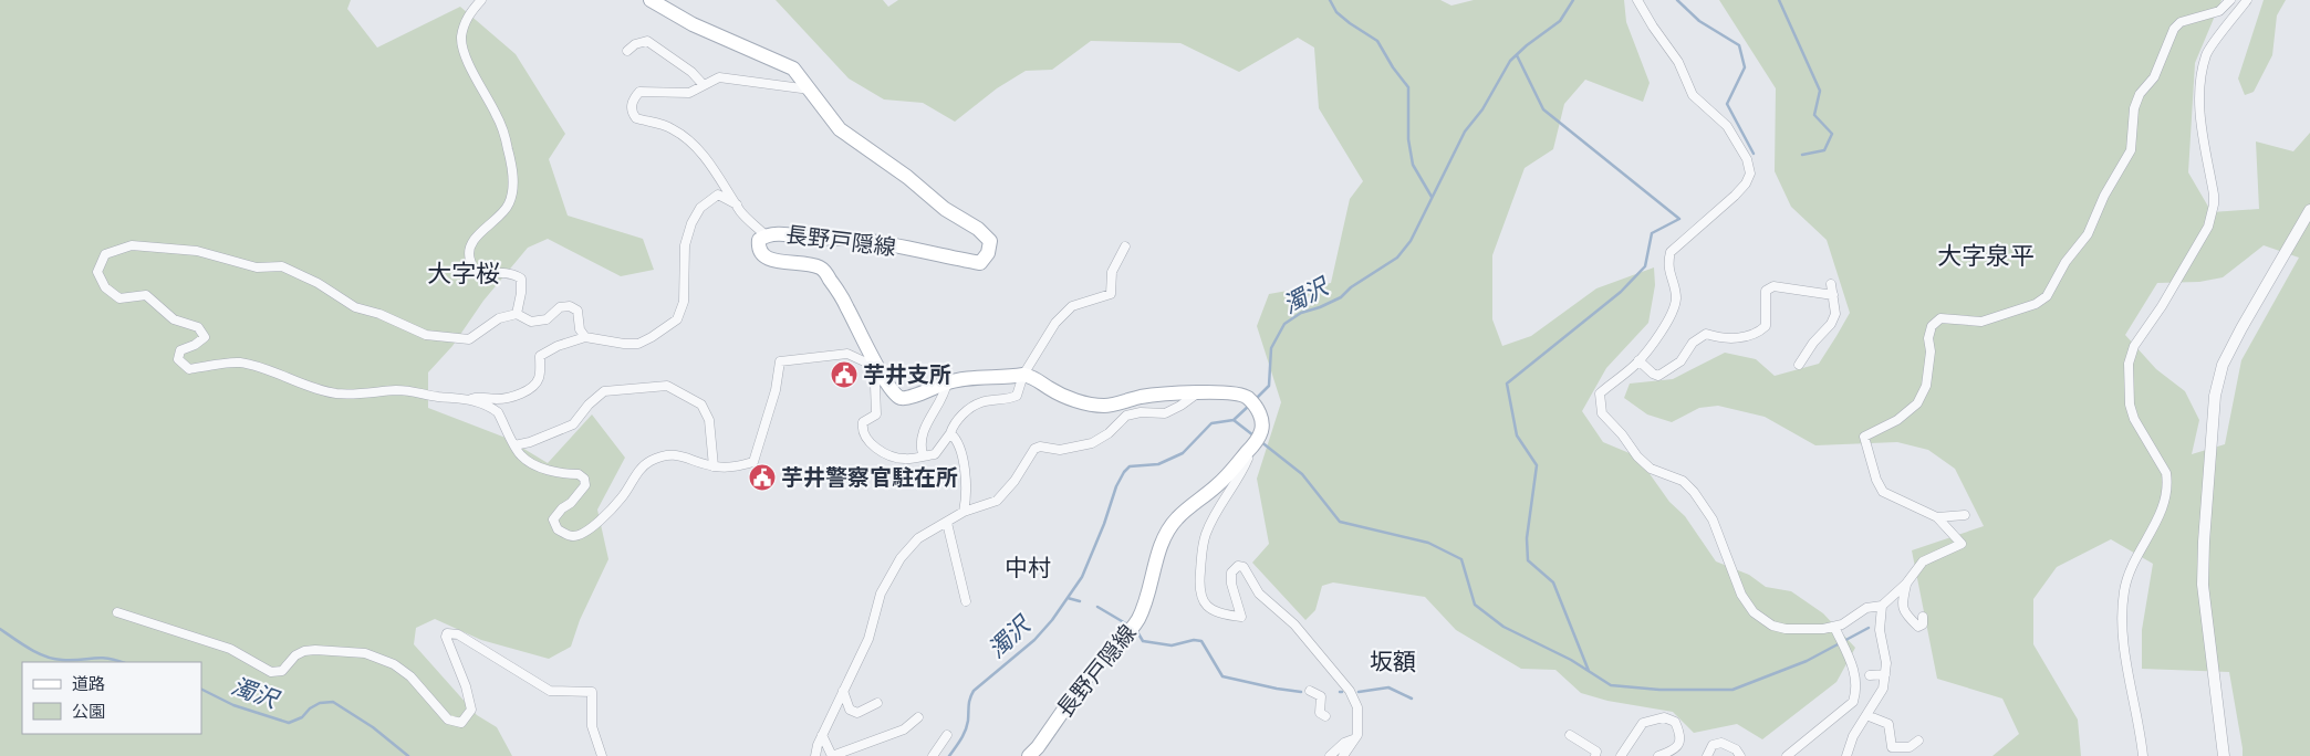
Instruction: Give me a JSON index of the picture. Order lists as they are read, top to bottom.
{
  "streets": {
    "main road": ["長野戸隠線"]
  },
  "districts": [
    "大字泉平",
    "大字桜",
    "中村",
    "坂額"
  ],
  "water": ["濁沢"],
  "places": {
    "public building": ["芋井支所", "芋井警察官駐在所"]
  },
  "legend": ["道路", "公園"]
}
